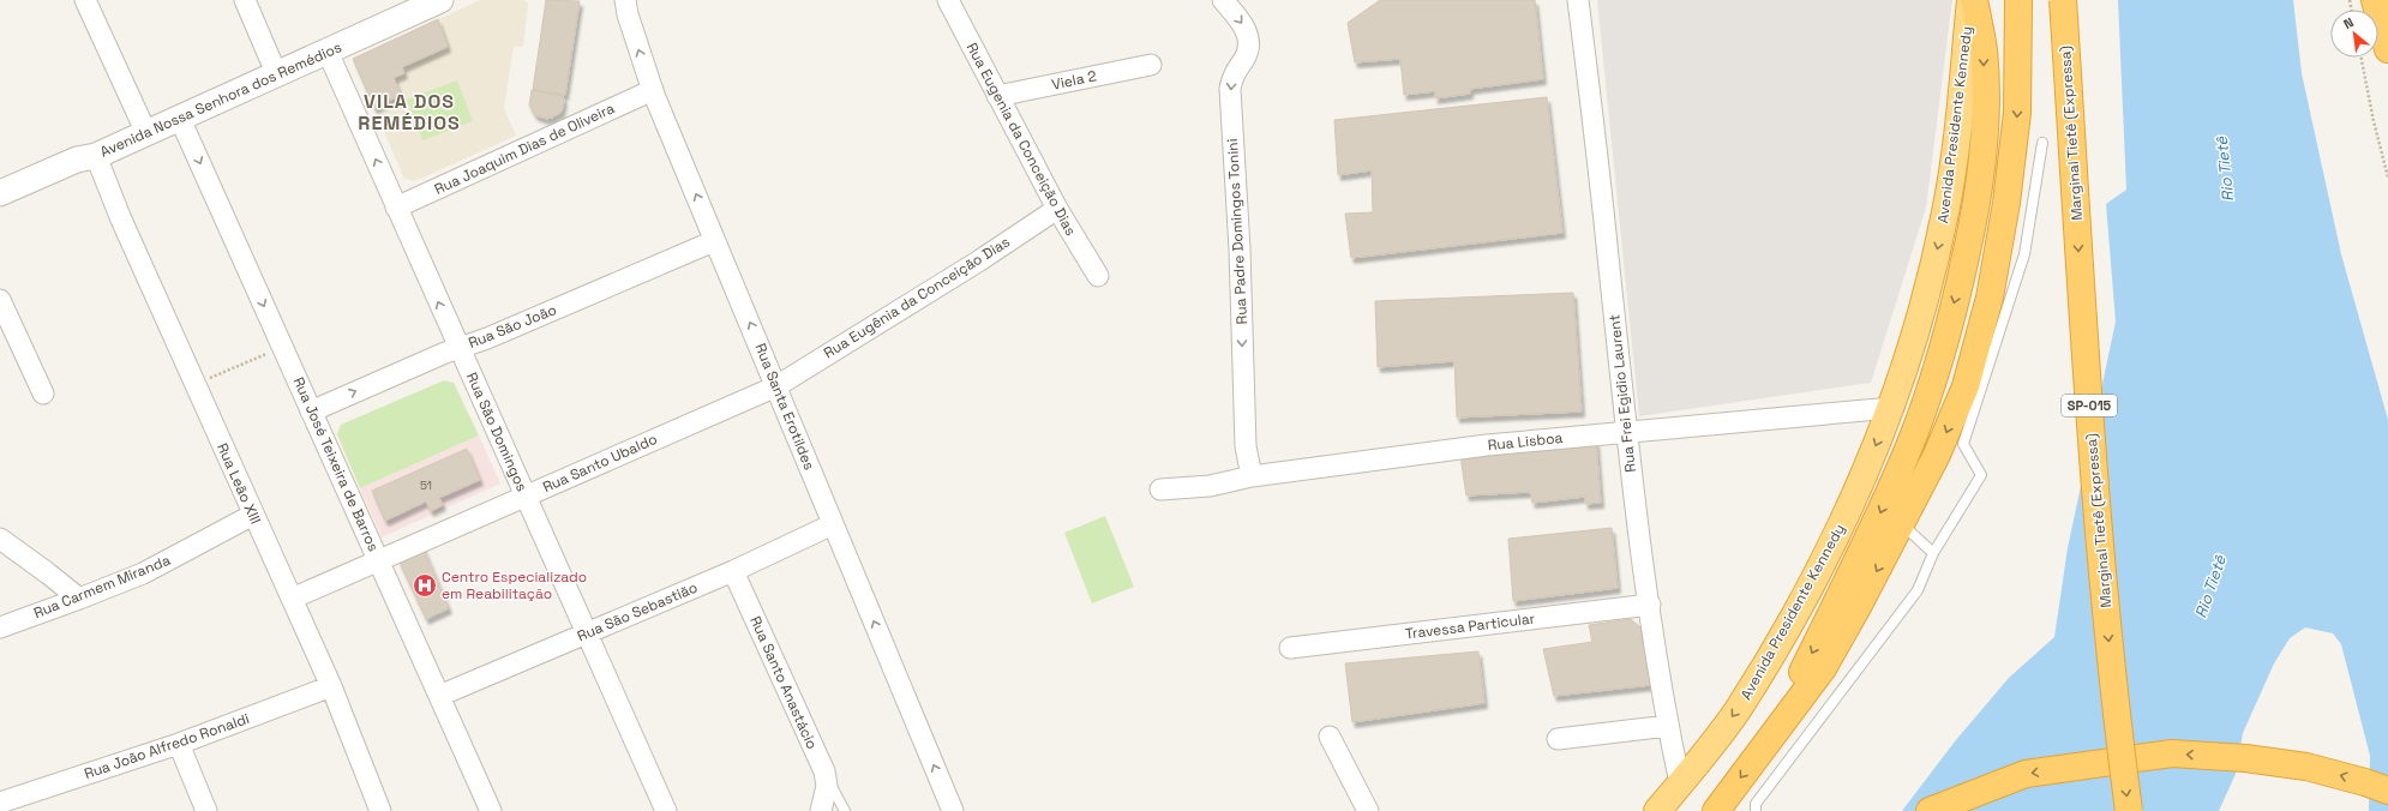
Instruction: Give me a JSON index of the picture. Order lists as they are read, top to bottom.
{
  "streets": {
    "highway": ["Avenida Presidente Kennedy", "Marginal Tietê (Expressa)", "SP-015"],
    "street": [
      "Viela 2",
      "Avenida Nossa Senhora dos Remédios",
      "Rua Eugenia da Conceição Dias",
      "Rua Joaquim Dias de Oliveira",
      "Rua Padre Domingos Tonini",
      "Rua Eugênia da Conceição Dias",
      "Rua São João",
      "Rua Frei Egidio Laurent",
      "Rua Santa Erotildes",
      "Rua São Domingos",
      "Rua Lisboa",
      "Rua Santo Ubaldo",
      "Rua José Teixeira de Barros",
      "Rua Leão XIII",
      "Rua Carmem Miranda",
      "Rua São Sebastião",
      "Travessa Particular",
      "Rua Santo Anastácio",
      "Rua João Alfredo Ronaldi"
    ]
  },
  "crossings": [
    ["Viela 2", "Rua Eugenia da Conceição Dias"],
    ["Avenida Nossa Senhora dos Remédios", "Rua São Domingos"],
    ["Avenida Nossa Senhora dos Remédios", "Rua José Teixeira de Barros"],
    ["Avenida Nossa Senhora dos Remédios", "Rua Leão XIII"],
    ["Avenida Presidente Kennedy", "Rua Frei Egidio Laurent"],
    ["Avenida Presidente Kennedy", "Rua Lisboa"],
    ["Rua Eugenia da Conceição Dias", "Rua Eugênia da Conceição Dias"],
    ["Rua Joaquim Dias de Oliveira", "Rua Santa Erotildes"],
    ["Rua Joaquim Dias de Oliveira", "Rua São Domingos"],
    ["Rua Padre Domingos Tonini", "Rua Lisboa"],
    ["Rua Eugênia da Conceição Dias", "Rua Santa Erotildes"],
    ["Rua Eugênia da Conceição Dias", "Rua Santo Ubaldo"],
    ["Rua São João", "Rua Santa Erotildes"],
    ["Rua São João", "Rua São Domingos"],
    ["Rua São João", "Rua José Teixeira de Barros"],
    ["Rua Frei Egidio Laurent", "Rua Lisboa"],
    ["Rua Frei Egidio Laurent", "Travessa Particular"],
    ["Rua Santa Erotildes", "Rua Santo Ubaldo"],
    ["Rua Santa Erotildes", "Rua São Sebastião"],
    ["Rua São Domingos", "Rua Santo Ubaldo"],
    ["Rua São Domingos", "Rua São Sebastião"],
    ["Rua Santo Ubaldo", "Rua José Teixeira de Barros"],
    ["Rua Santo Ubaldo", "Rua Leão XIII"],
    ["Rua José Teixeira de Barros", "Rua São Sebastião"],
    ["Rua Leão XIII", "Rua Carmem Miranda"],
    ["Rua Leão XIII", "Rua João Alfredo Ronaldi"],
    ["Rua São Sebastião", "Rua Santo Anastácio"]
  ],
  "one_way": [
    "Rua Padre Domingos Tonini",
    "Rua São João",
    "Rua Santa Erotildes",
    "Rua São Domingos"
  ],
  "districts": ["VILA DOS REMÉDIOS"],
  "water": ["Rio Tietê"],
  "places": {
    "hospital": ["Centro Especializado em Reabilitação"]
  },
  "house_numbers": ["51"],
  "north": "top left"
}
